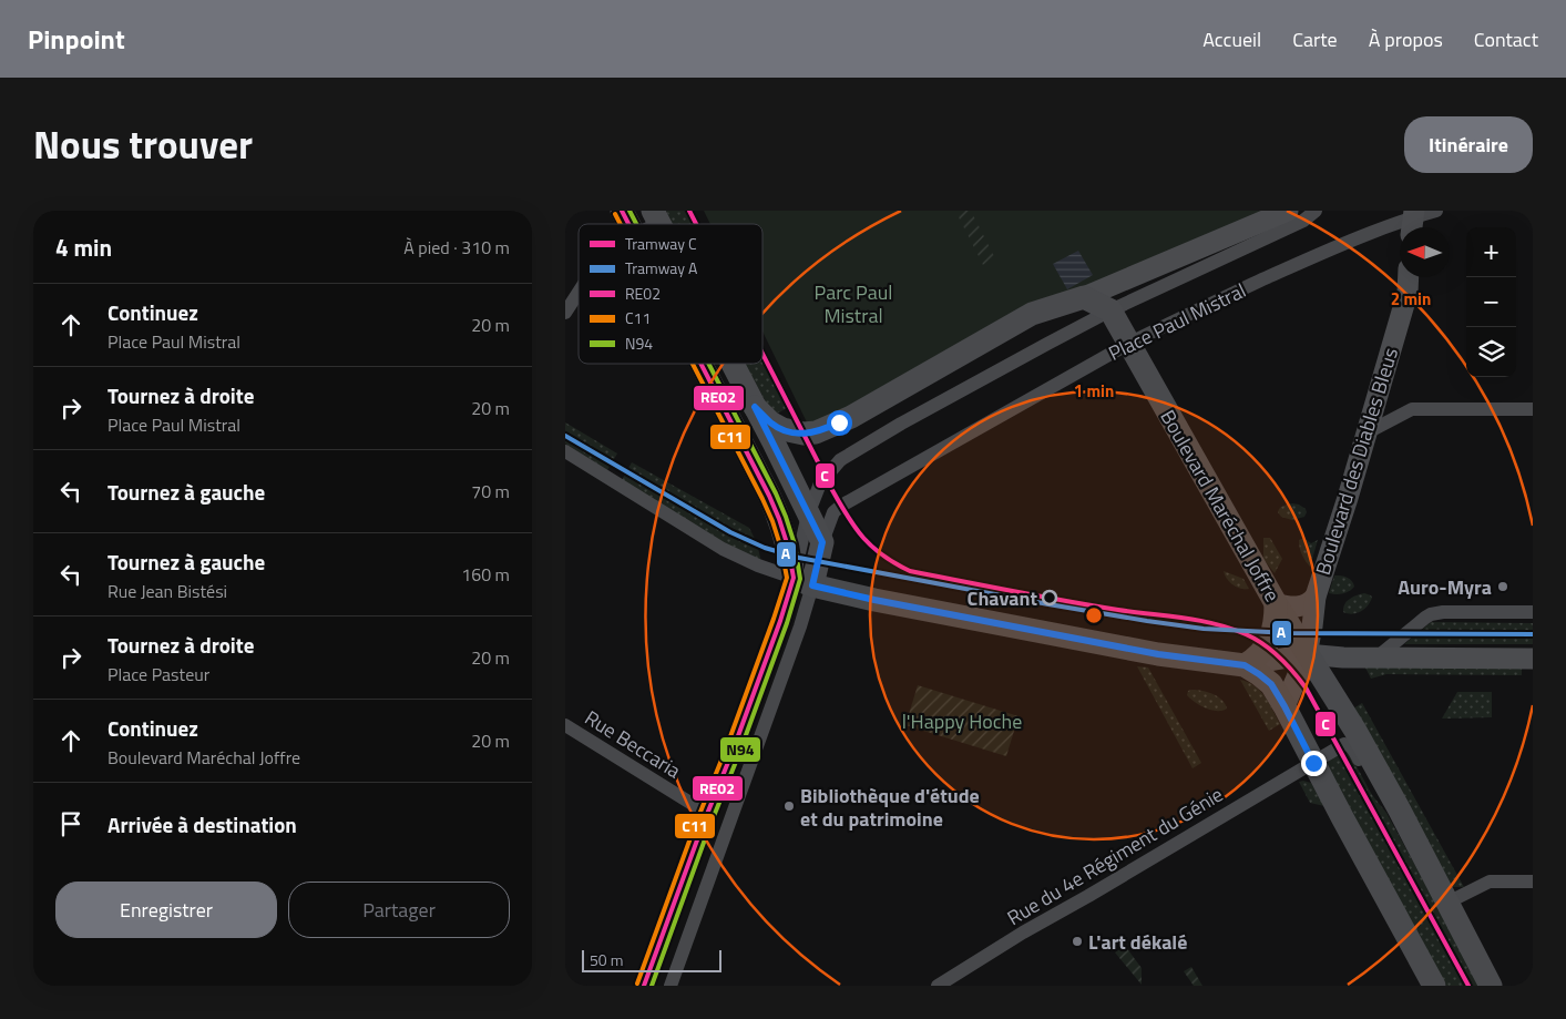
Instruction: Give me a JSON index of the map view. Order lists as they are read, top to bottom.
{
  "streets": {
    "main road": ["Boulevard des Diables Bleus", "Boulevard Maréchal Joffre"],
    "street": ["Place Paul Mistral", "Rue Beccaria", "Rue du 4e Régiment du Génie"]
  },
  "crossings": [
    ["Place Paul Mistral", "Boulevard Maréchal Joffre"],
    ["Boulevard des Diables Bleus", "Boulevard Maréchal Joffre"],
    ["Boulevard Maréchal Joffre", "Rue du 4e Régiment du Génie"]
  ],
  "parks": ["Parc Paul Mistral", "l'Happy Hoche"],
  "places": [
    "Auro-Myra",
    "Chavant",
    "Bibliothèque d'étude et du patrimoine",
    "L'art dékalé"
  ],
  "lines": [
    "tram line C",
    "transit line RE02",
    "transit line N94",
    "transit line C11",
    "tram line A"
  ],
  "legend": [
    "Tramway C",
    "Tramway A",
    "RE02",
    "C11",
    "N94"
  ],
  "scale_bar": "50 m",
  "north": "left",
  "page": {
    "header": "Pinpoint",
    "nav": [
      "Accueil",
      "Carte",
      "À propos",
      "Contact"
    ],
    "title": "Nous trouver",
    "buttons": [
      "Itinéraire",
      ["Enregistrer", "Partager"]
    ],
    "heading": ["4 min", "À pied · 310 m"],
    "map_buttons": ["+", "−"],
    "list": [
      ["Continuez", "Place Paul Mistral", "20 m"],
      ["Tournez à droite", "Place Paul Mistral", "20 m"],
      ["Tournez à gauche", "70 m"],
      ["Tournez à gauche", "Rue Jean Bistési", "160 m"],
      ["Tournez à droite", "Place Pasteur", "20 m"],
      ["Continuez", "Boulevard Maréchal Joffre", "20 m"],
      "Arrivée à destination"
    ],
    "scale": "50 m"
  },
  "rings": ["2 min", "1 min"]
}
